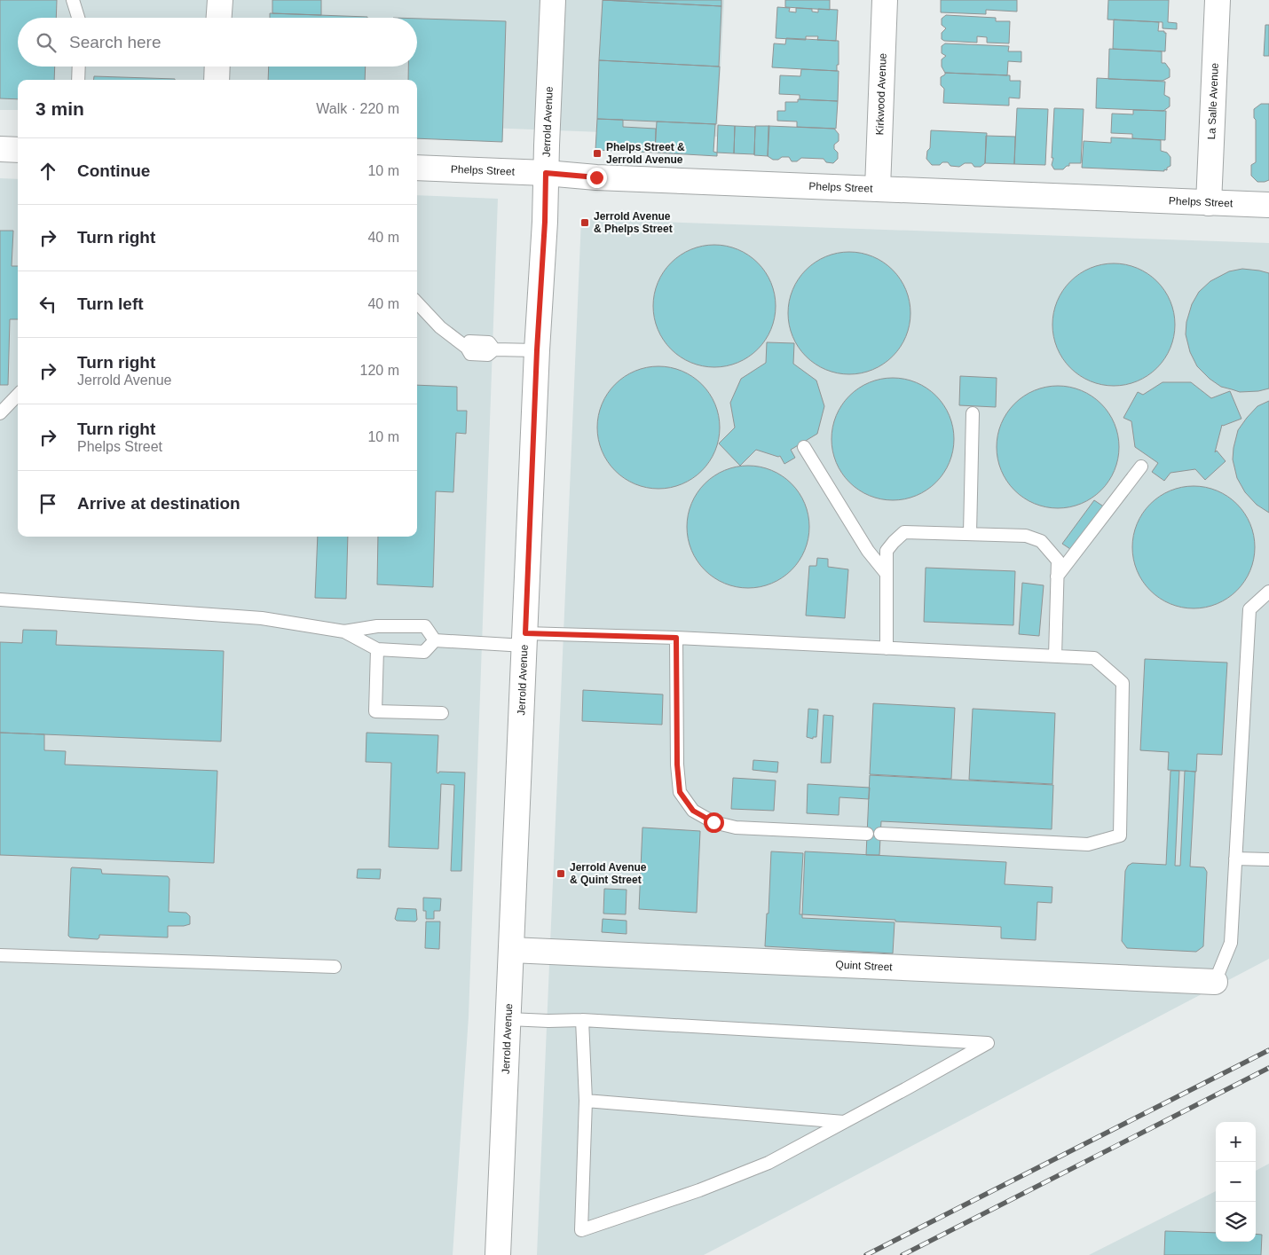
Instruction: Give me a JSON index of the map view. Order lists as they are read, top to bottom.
{
  "streets": {
    "street": [
      "Kirkwood Avenue",
      "La Salle Avenue",
      "Jerrold Avenue",
      "Phelps Street",
      "Quint Street"
    ]
  },
  "crossings": [
    ["Kirkwood Avenue", "Phelps Street"],
    ["La Salle Avenue", "Phelps Street"],
    ["Jerrold Avenue", "Phelps Street"],
    ["Jerrold Avenue", "Quint Street"]
  ],
  "places": {
    "transit": ["Phelps Street & Jerrold Avenue", "Jerrold Avenue & Phelps Street", "Jerrold Avenue & Quint Street"]
  },
  "page": {
    "search": "Search here",
    "heading": ["3 min", "Walk · 220 m"],
    "list": [
      ["Continue", "10 m"],
      ["Turn right", "40 m"],
      ["Turn left", "40 m"],
      ["Turn right", "Jerrold Avenue", "120 m"],
      ["Turn right", "Phelps Street", "10 m"],
      "Arrive at destination"
    ],
    "map_buttons": ["+", "−"]
  }
}
